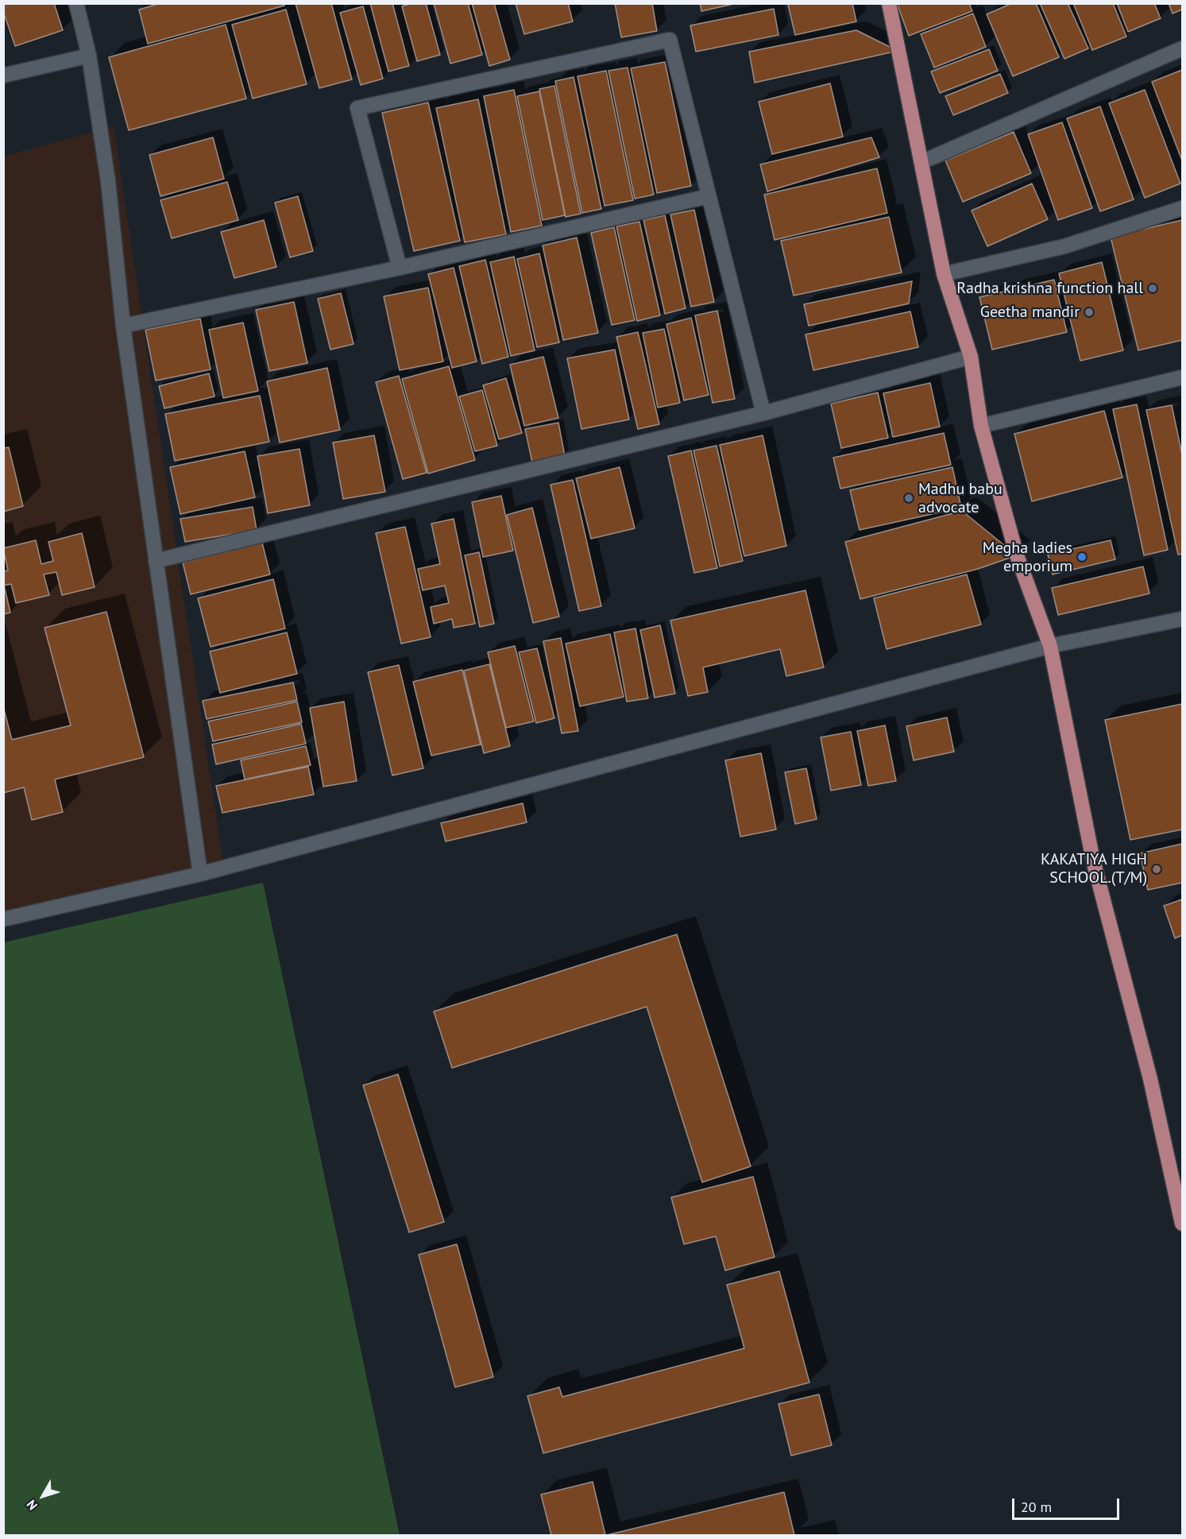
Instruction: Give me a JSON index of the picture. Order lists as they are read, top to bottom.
{
  "places": [
    "Radha krishna function hall",
    "Geetha mandir",
    "Madhu babu advocate",
    "Megha ladies emporium",
    "KAKATIYA HIGH SCHOOL.(T/M)"
  ],
  "scale_bar": "20 m",
  "north": "bottom left"
}
